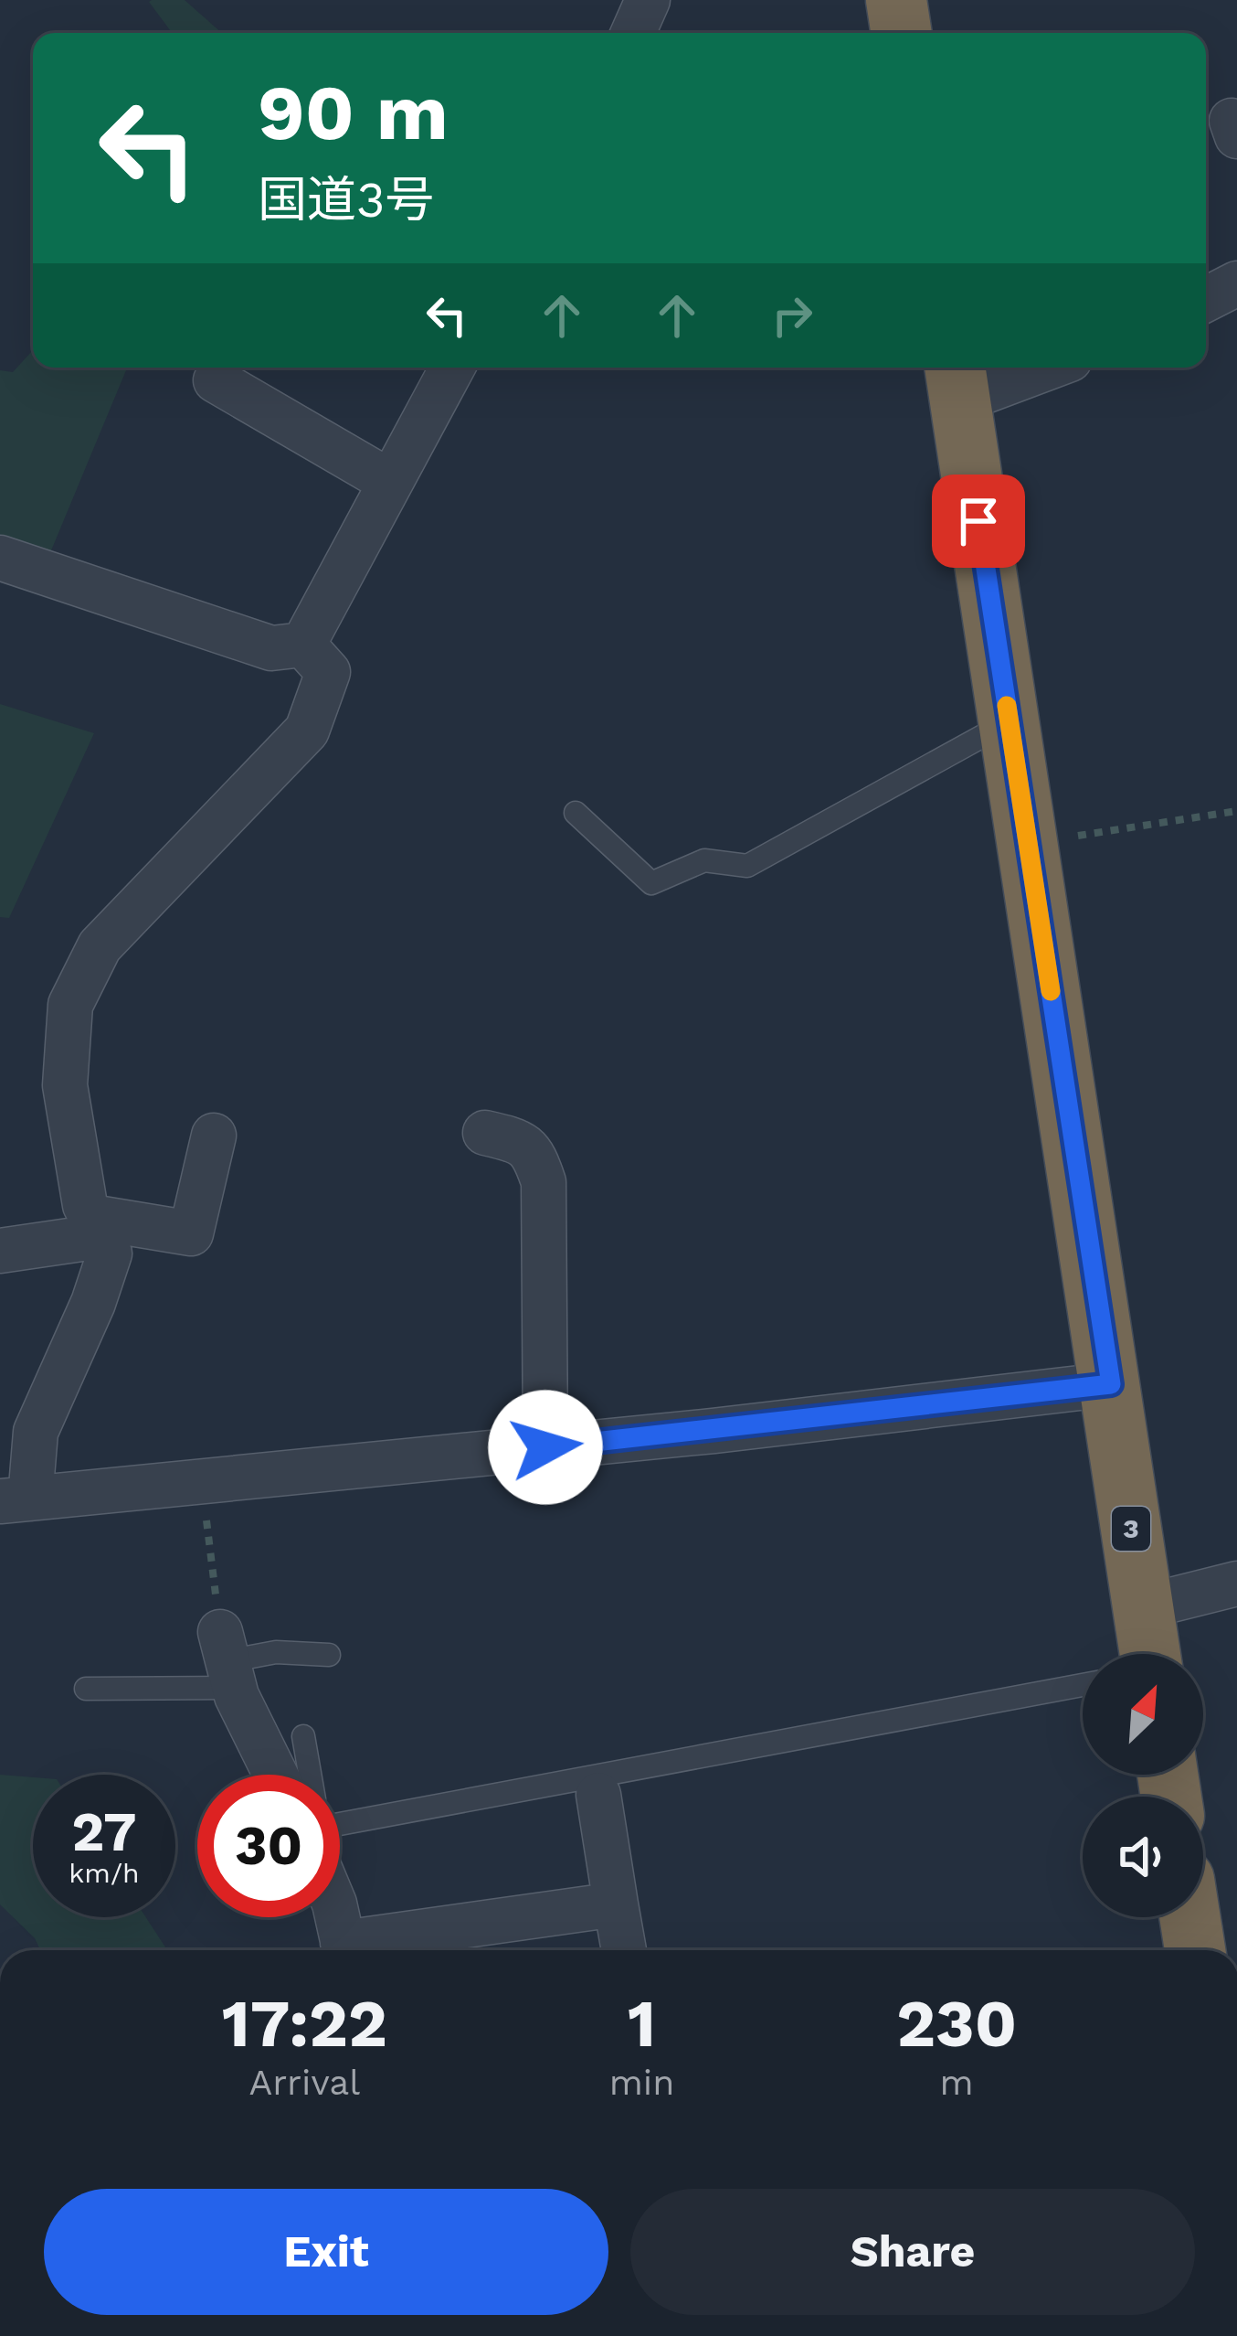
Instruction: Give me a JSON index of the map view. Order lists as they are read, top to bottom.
{
  "streets": {
    "highway": ["3"]
  },
  "north": "top right",
  "page": {
    "turn": ["90 m", "国道3号"],
    "speed": "27 km/h",
    "limit": "30",
    "eta": [
      "17:22",
      "Arrival",
      "1",
      "min",
      "230",
      "m"
    ],
    "buttons": ["Exit", "Share"]
  }
}
